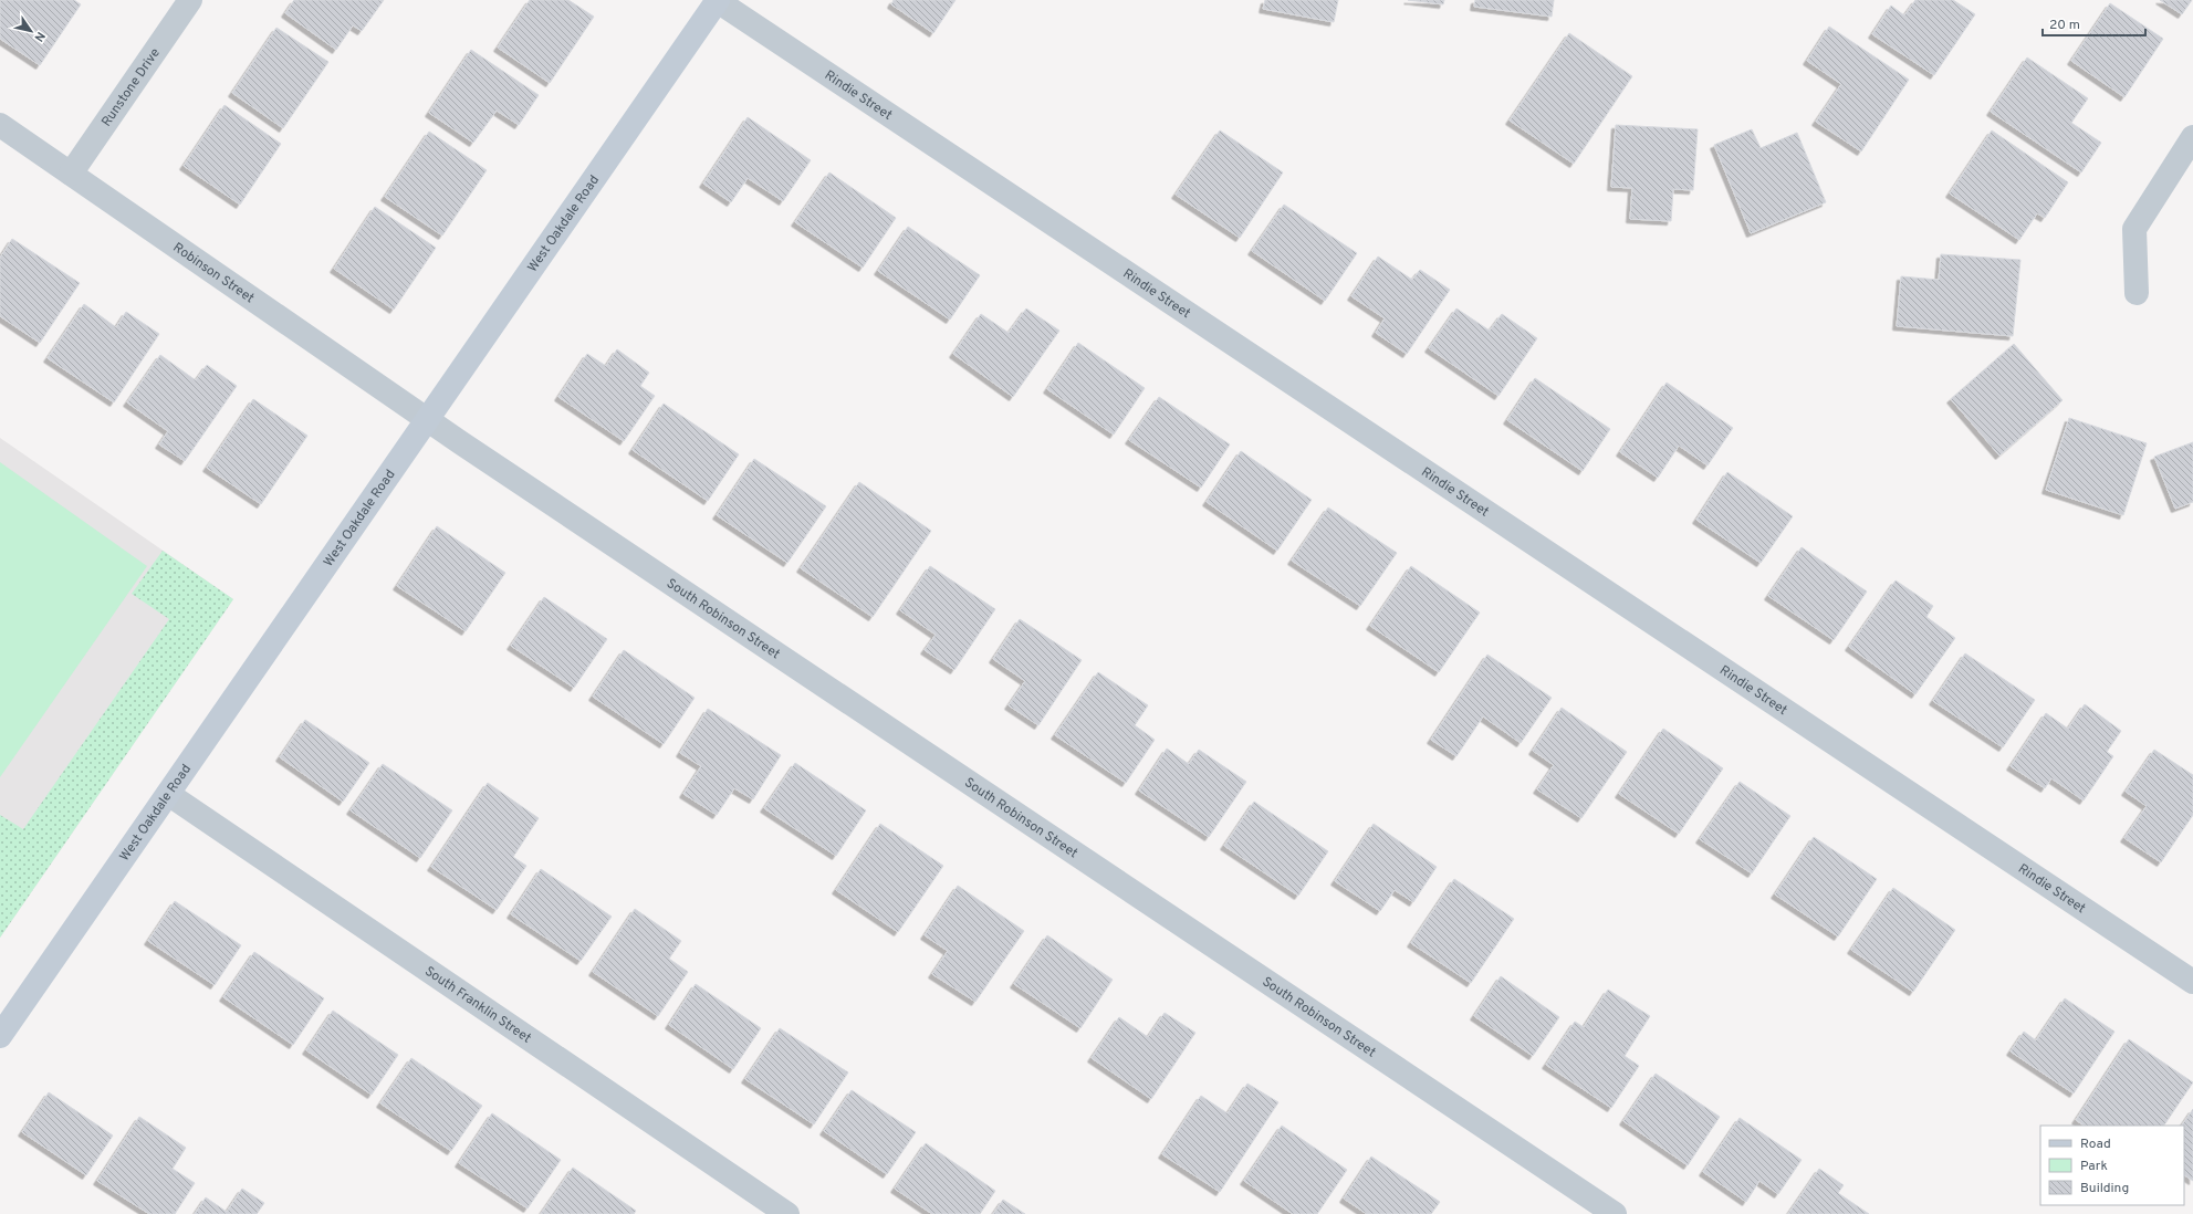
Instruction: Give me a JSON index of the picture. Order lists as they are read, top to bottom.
{
  "streets": {
    "street": [
      "Runstone Drive",
      "Rindie Street",
      "West Oakdale Road",
      "Robinson Street",
      "South Robinson Street",
      "South Franklin Street"
    ]
  },
  "crossings": [
    ["Runstone Drive", "Robinson Street"],
    ["Rindie Street", "West Oakdale Road"],
    ["West Oakdale Road", "Robinson Street"],
    ["West Oakdale Road", "South Robinson Street"],
    ["West Oakdale Road", "South Franklin Street"],
    ["Robinson Street", "South Robinson Street"]
  ],
  "legend": ["Road", "Park", "Building"],
  "scale_bar": "20 m",
  "north": "bottom right"
}
